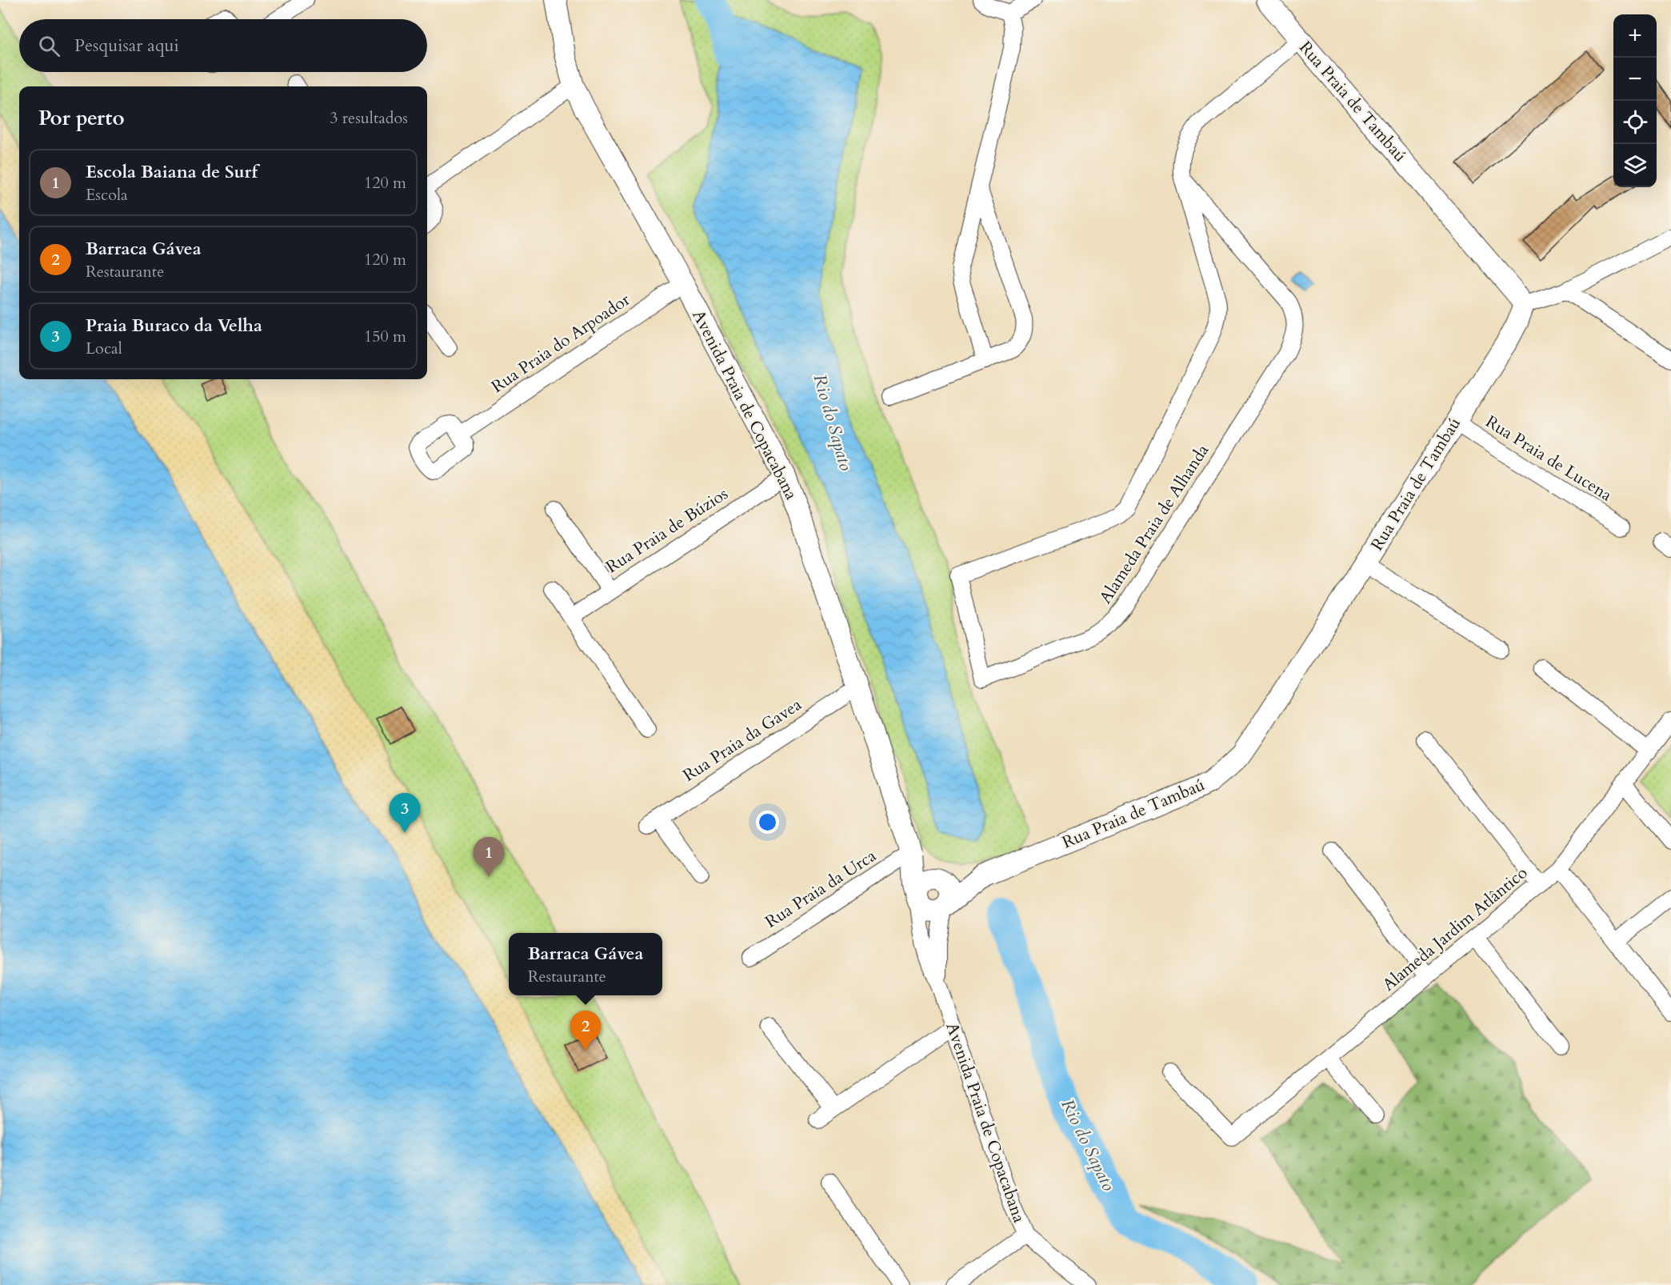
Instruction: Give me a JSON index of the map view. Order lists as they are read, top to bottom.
{
  "streets": {
    "street": [
      "Rua Praia de Tambaú",
      "Rua Praia do Arpoador",
      "Avenida Praia de Copacabana",
      "Rua Praia de Lucena",
      "Alameda Praia de Alhanda",
      "Rua Praia de Búzios",
      "Rua Praia da Gavea",
      "Rua Praia da Urca",
      "Alameda Jardim Atlântico"
    ]
  },
  "crossings": [
    ["Rua Praia de Tambaú", "Avenida Praia de Copacabana"],
    ["Rua Praia de Tambaú", "Rua Praia de Lucena"],
    ["Rua Praia de Tambaú", "Alameda Praia de Alhanda"],
    ["Rua Praia do Arpoador", "Avenida Praia de Copacabana"],
    ["Avenida Praia de Copacabana", "Rua Praia de Búzios"],
    ["Avenida Praia de Copacabana", "Rua Praia da Gavea"],
    ["Avenida Praia de Copacabana", "Rua Praia da Urca"]
  ],
  "water": ["Rio do Sapato"],
  "page": {
    "map_buttons": ["+", "−"],
    "search": "Pesquisar aqui",
    "heading": ["Por perto", "3 resultados"],
    "list": [
      {
        "mark": "1",
        "name": "Escola Baiana de Surf",
        "note": "Escola",
        "value": "120 m"
      },
      {
        "mark": "2",
        "name": "Barraca Gávea",
        "note": "Restaurante",
        "value": "120 m"
      },
      {
        "mark": "3",
        "name": "Praia Buraco da Velha",
        "note": "Local",
        "value": "150 m"
      }
    ],
    "pins": ["3", "1", "2"],
    "popup": ["Barraca Gávea", "Restaurante"]
  }
}
